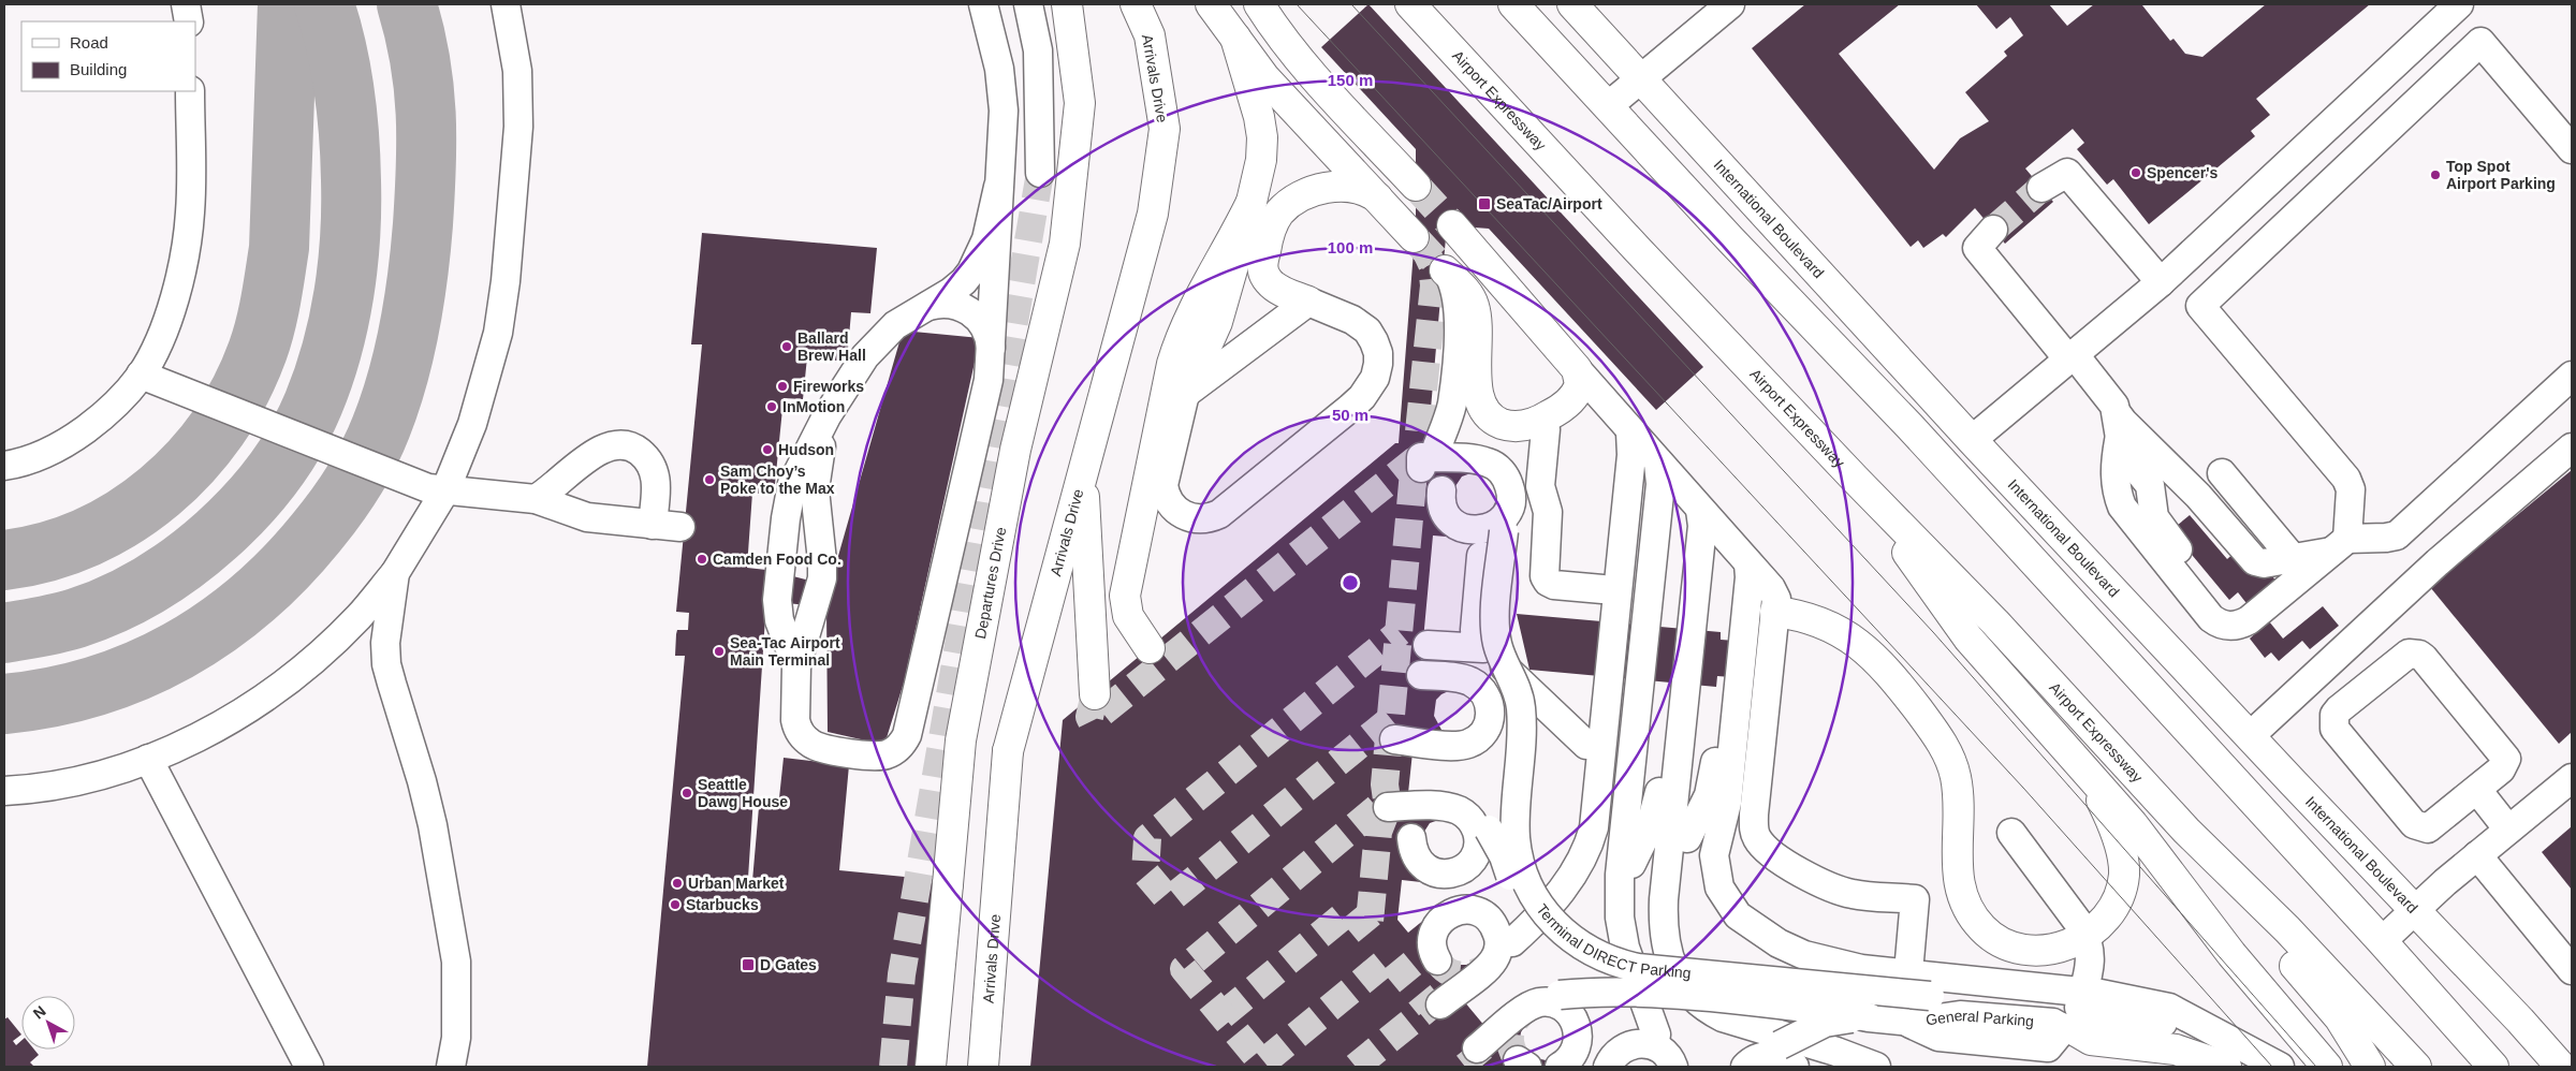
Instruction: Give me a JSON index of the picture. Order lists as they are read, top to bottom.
{
  "streets": {
    "main road": [
      "Arrivals Drive",
      "Airport Expressway",
      "International Boulevard",
      "Departures Drive"
    ],
    "street": ["Terminal DIRECT Parking", "General Parking"]
  },
  "crossings": [
    ["Terminal DIRECT Parking", "General Parking"]
  ],
  "places": {
    "other": [
      "Spencer's",
      "Top Spot Airport Parking",
      "Ballard Brew Hall",
      "Fireworks",
      "InMotion",
      "Hudson",
      "Sam Choy’s Poke to the Max",
      "Camden Food Co.",
      "Sea-Tac Airport Main Terminal",
      "Seattle Dawg House",
      "Urban Market",
      "Starbucks"
    ],
    "transit": ["SeaTac/Airport", "D Gates"]
  },
  "legend": ["Road", "Building"],
  "north": "top left",
  "rings": ["150 m", "100 m", "50 m"]
}
